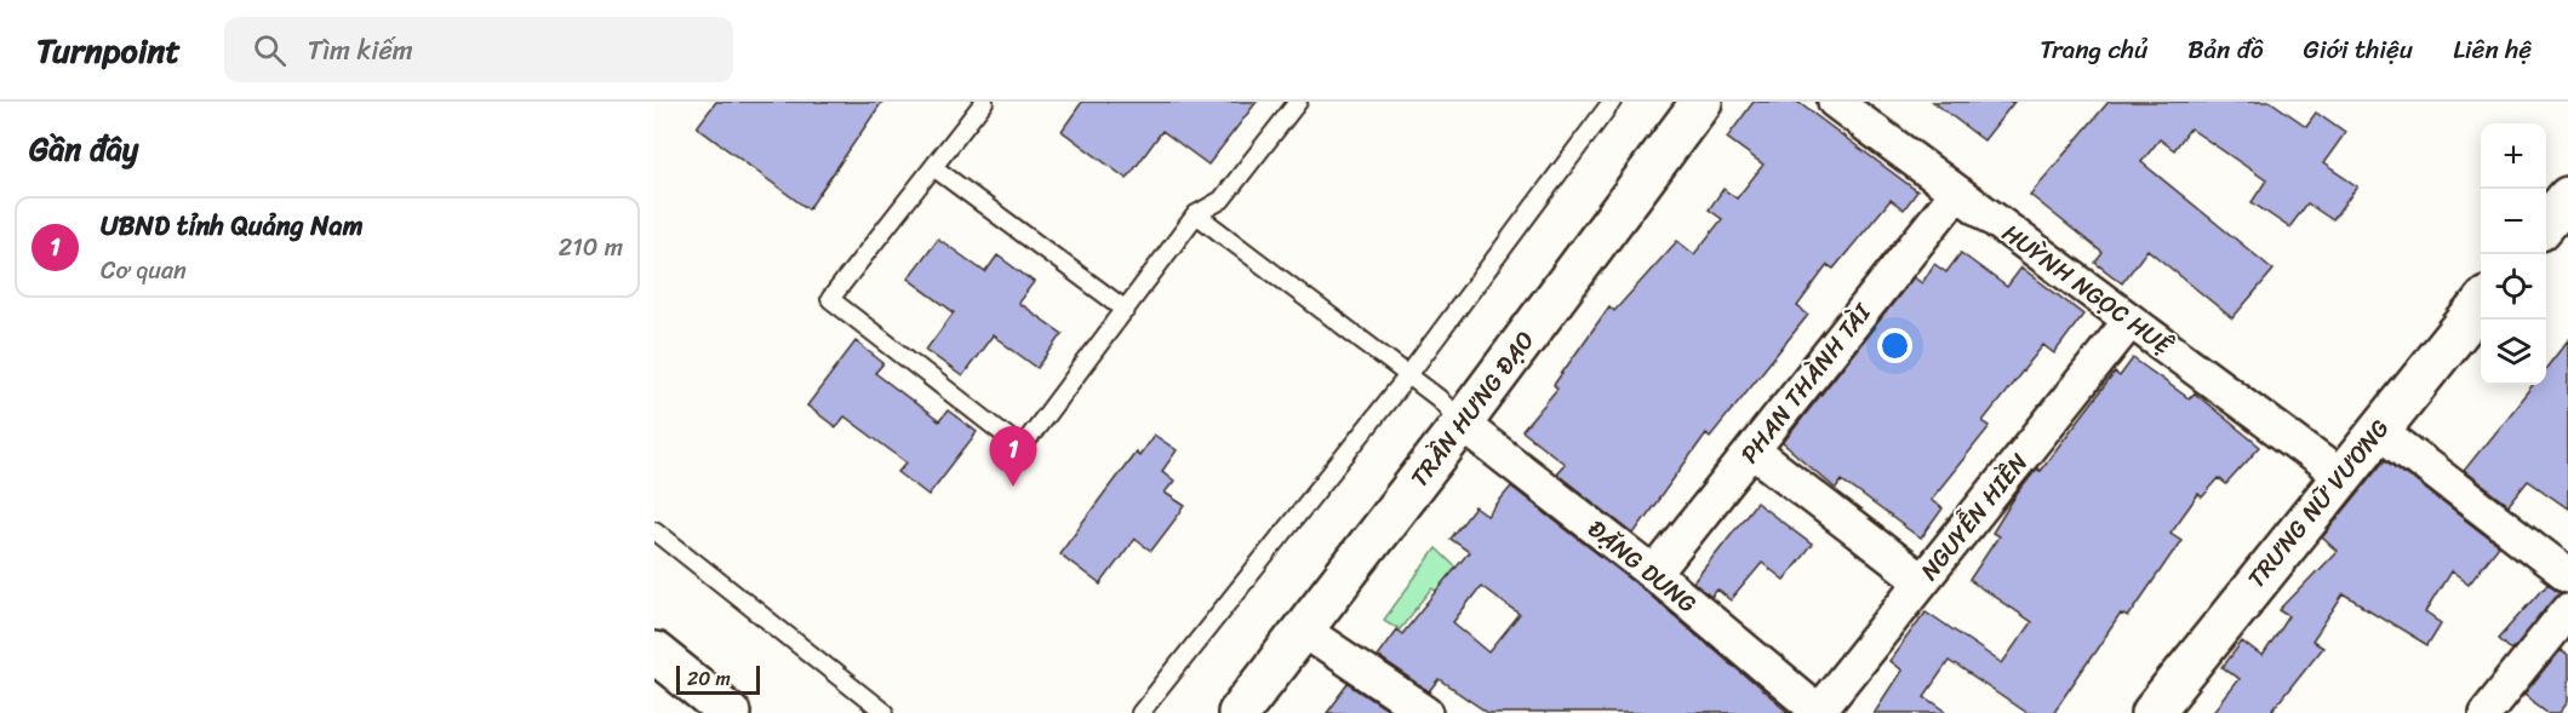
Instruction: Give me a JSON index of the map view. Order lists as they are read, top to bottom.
{
  "streets": {
    "street": [
      "HUỲNH NGỌC HUỆ",
      "PHAN THÀNH TÀI",
      "TRẦN HƯNG ĐẠO",
      "TRƯNG NỮ VƯƠNG",
      "NGUYỄN HIỀN",
      "ĐẶNG DUNG"
    ]
  },
  "crossings": [
    ["HUỲNH NGỌC HUỆ", "PHAN THÀNH TÀI"],
    ["HUỲNH NGỌC HUỆ", "TRƯNG NỮ VƯƠNG"],
    ["HUỲNH NGỌC HUỆ", "NGUYỄN HIỀN"],
    ["PHAN THÀNH TÀI", "ĐẶNG DUNG"],
    ["TRẦN HƯNG ĐẠO", "ĐẶNG DUNG"],
    ["NGUYỄN HIỀN", "ĐẶNG DUNG"]
  ],
  "scale_bar": "20 m",
  "page": {
    "header": "Turnpoint",
    "search": "Tìm kiếm",
    "nav": [
      "Trang chủ",
      "Bản đồ",
      "Giới thiệu",
      "Liên hệ"
    ],
    "heading": "Gần đây",
    "map_buttons": ["+", "−"],
    "list": [
      {
        "mark": "1",
        "name": "UBND tỉnh Quảng Nam",
        "note": "Cơ quan",
        "value": "210 m"
      }
    ],
    "pins": "1",
    "scale": "20 m"
  }
}
